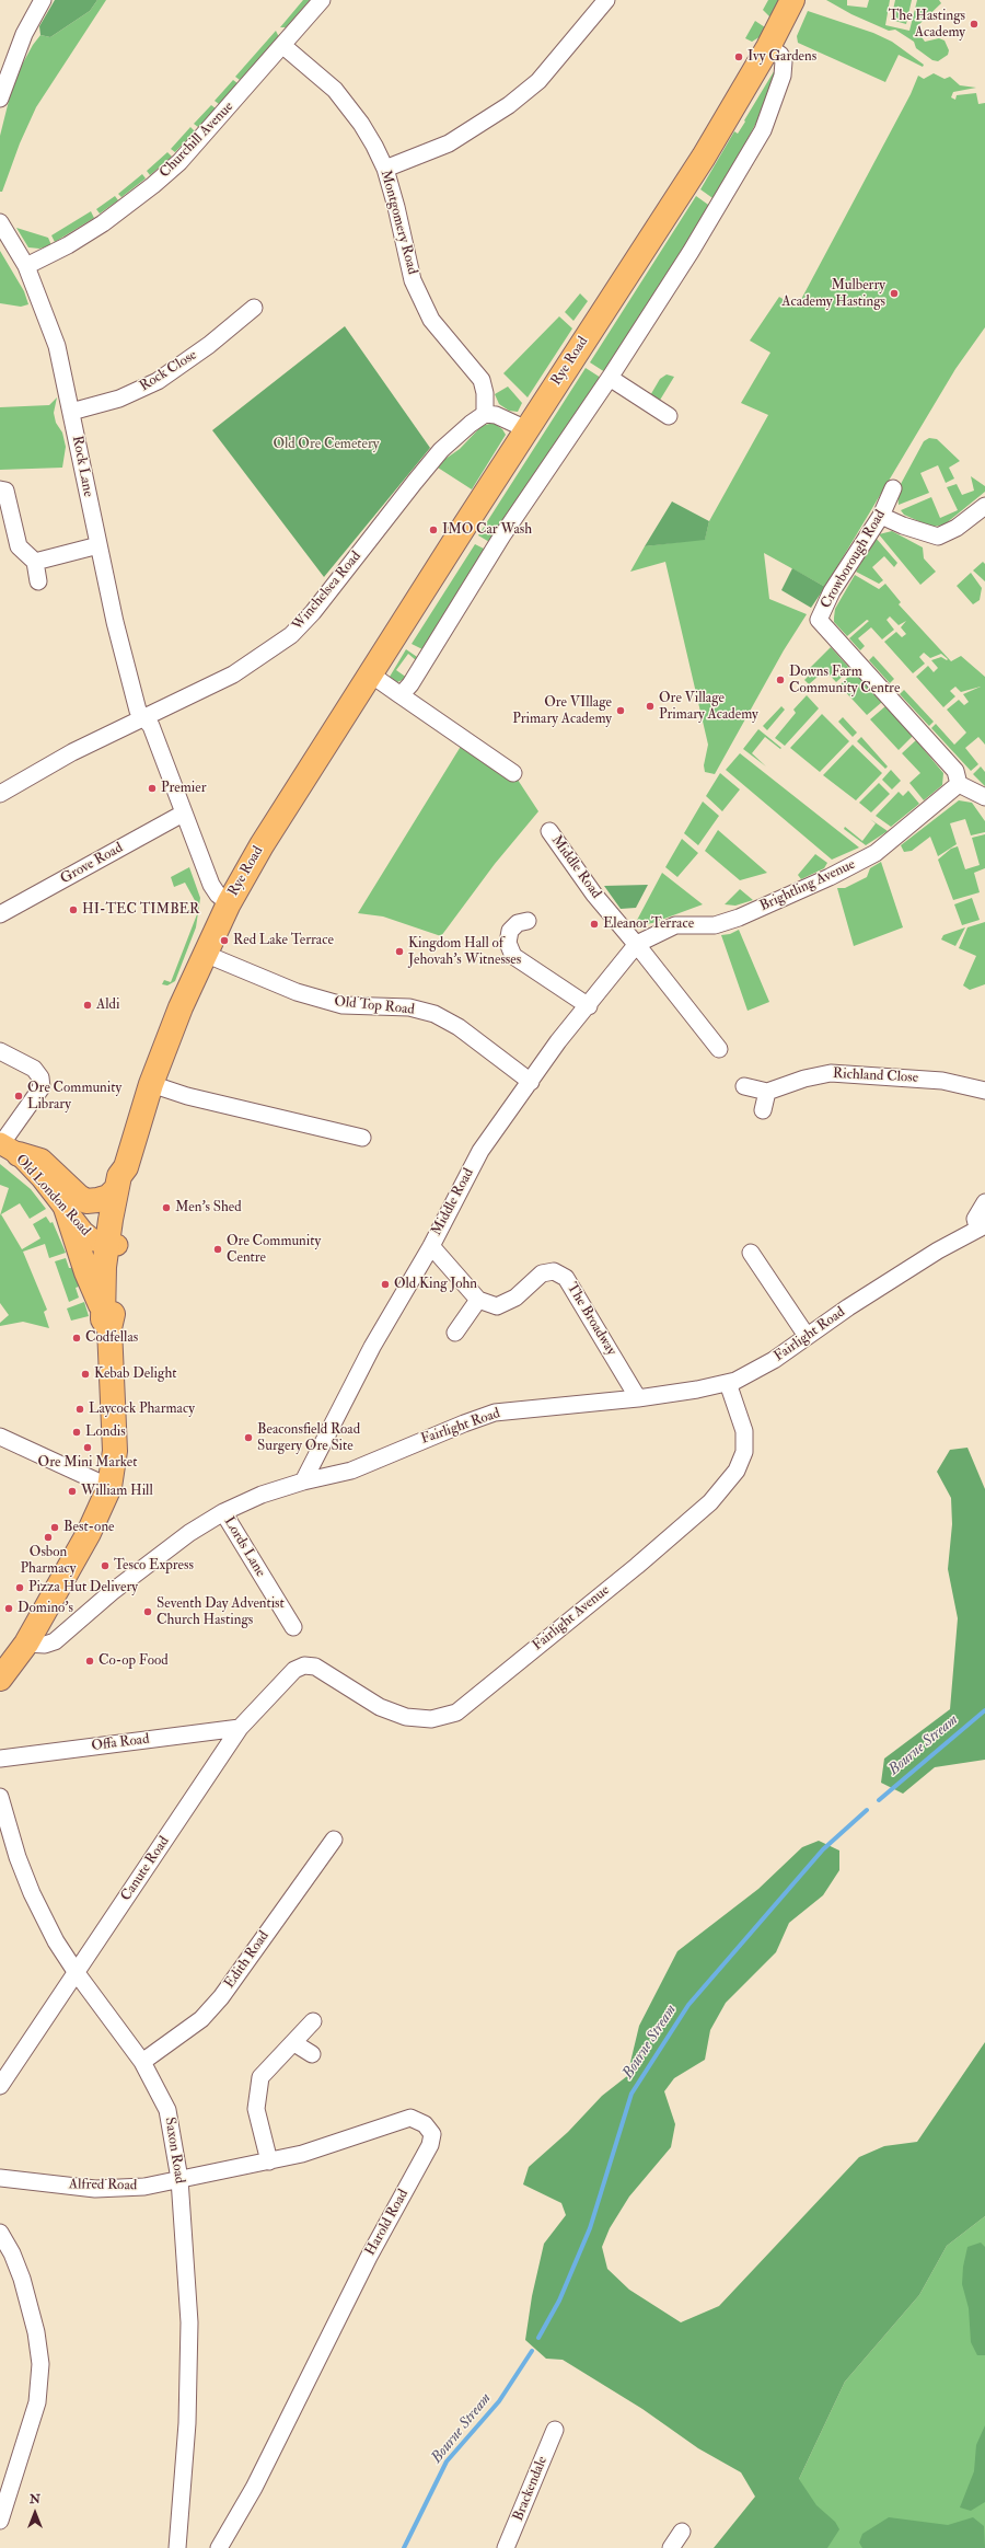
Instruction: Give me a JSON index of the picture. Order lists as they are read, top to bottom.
{
  "streets": {
    "highway": ["Rye Road", "Old London Road"],
    "street": [
      "Churchill Avenue",
      "Montgomery Road",
      "Rock Close",
      "Rock Lane",
      "Crowborough Road",
      "Winchelsea Road",
      "Grove Road",
      "Middle Road",
      "Brightling Avenue",
      "Old Top Road",
      "Richland Close",
      "The Broadway",
      "Fairlight Road",
      "Lords Lane",
      "Fairlight Avenue",
      "Offa Road",
      "Canute Road",
      "Edith Road",
      "Saxon Road",
      "Alfred Road",
      "Harold Road",
      "Brackendale"
    ]
  },
  "crossings": [
    ["Churchill Avenue", "Montgomery Road"],
    ["Churchill Avenue", "Rock Lane"],
    ["Montgomery Road", "Winchelsea Road"],
    ["Rye Road", "Old Top Road"],
    ["Rye Road", "Old London Road"],
    ["Rock Close", "Rock Lane"],
    ["Rock Lane", "Winchelsea Road"],
    ["Crowborough Road", "Brightling Avenue"],
    ["Middle Road", "Brightling Avenue"],
    ["Middle Road", "Old Top Road"],
    ["Middle Road", "Fairlight Road"],
    ["Old London Road", "Fairlight Road"],
    ["The Broadway", "Fairlight Road"],
    ["Fairlight Road", "Lords Lane"],
    ["Fairlight Road", "Fairlight Avenue"],
    ["Fairlight Avenue", "Canute Road"],
    ["Offa Road", "Canute Road"],
    ["Canute Road", "Saxon Road"],
    ["Edith Road", "Saxon Road"],
    ["Saxon Road", "Alfred Road"],
    ["Saxon Road", "Harold Road"],
    ["Alfred Road", "Harold Road"]
  ],
  "water": ["Bourne Stream"],
  "parks": ["Old Ore Cemetery"],
  "places": [
    "The Hastings Academy",
    "Ivy Gardens",
    "Mulberry Academy Hastings",
    "IMO Car Wash",
    "Downs Farm Community Centre",
    "Ore Village Primary Academy",
    "Ore VIllage Primary Academy",
    "Premier",
    "HI-TEC TIMBER",
    "Eleanor Terrace",
    "Red Lake Terrace",
    "Kingdom Hall of Jehovah's Witnesses",
    "Aldi",
    "Ore Community Library",
    "Men's Shed",
    "Ore Community Centre",
    "Old King John",
    "Codfellas",
    "Kebab Delight",
    "Laycock Pharmacy",
    "Londis",
    "Beaconsfield Road Surgery Ore Site",
    "Ore Mini Market",
    "William Hill",
    "Best-one",
    "Osbon Pharmacy",
    "Tesco Express",
    "Pizza Hut Delivery",
    "Domino's",
    "Seventh Day Adventist Church Hastings",
    "Co-op Food"
  ],
  "north": "top"
}
